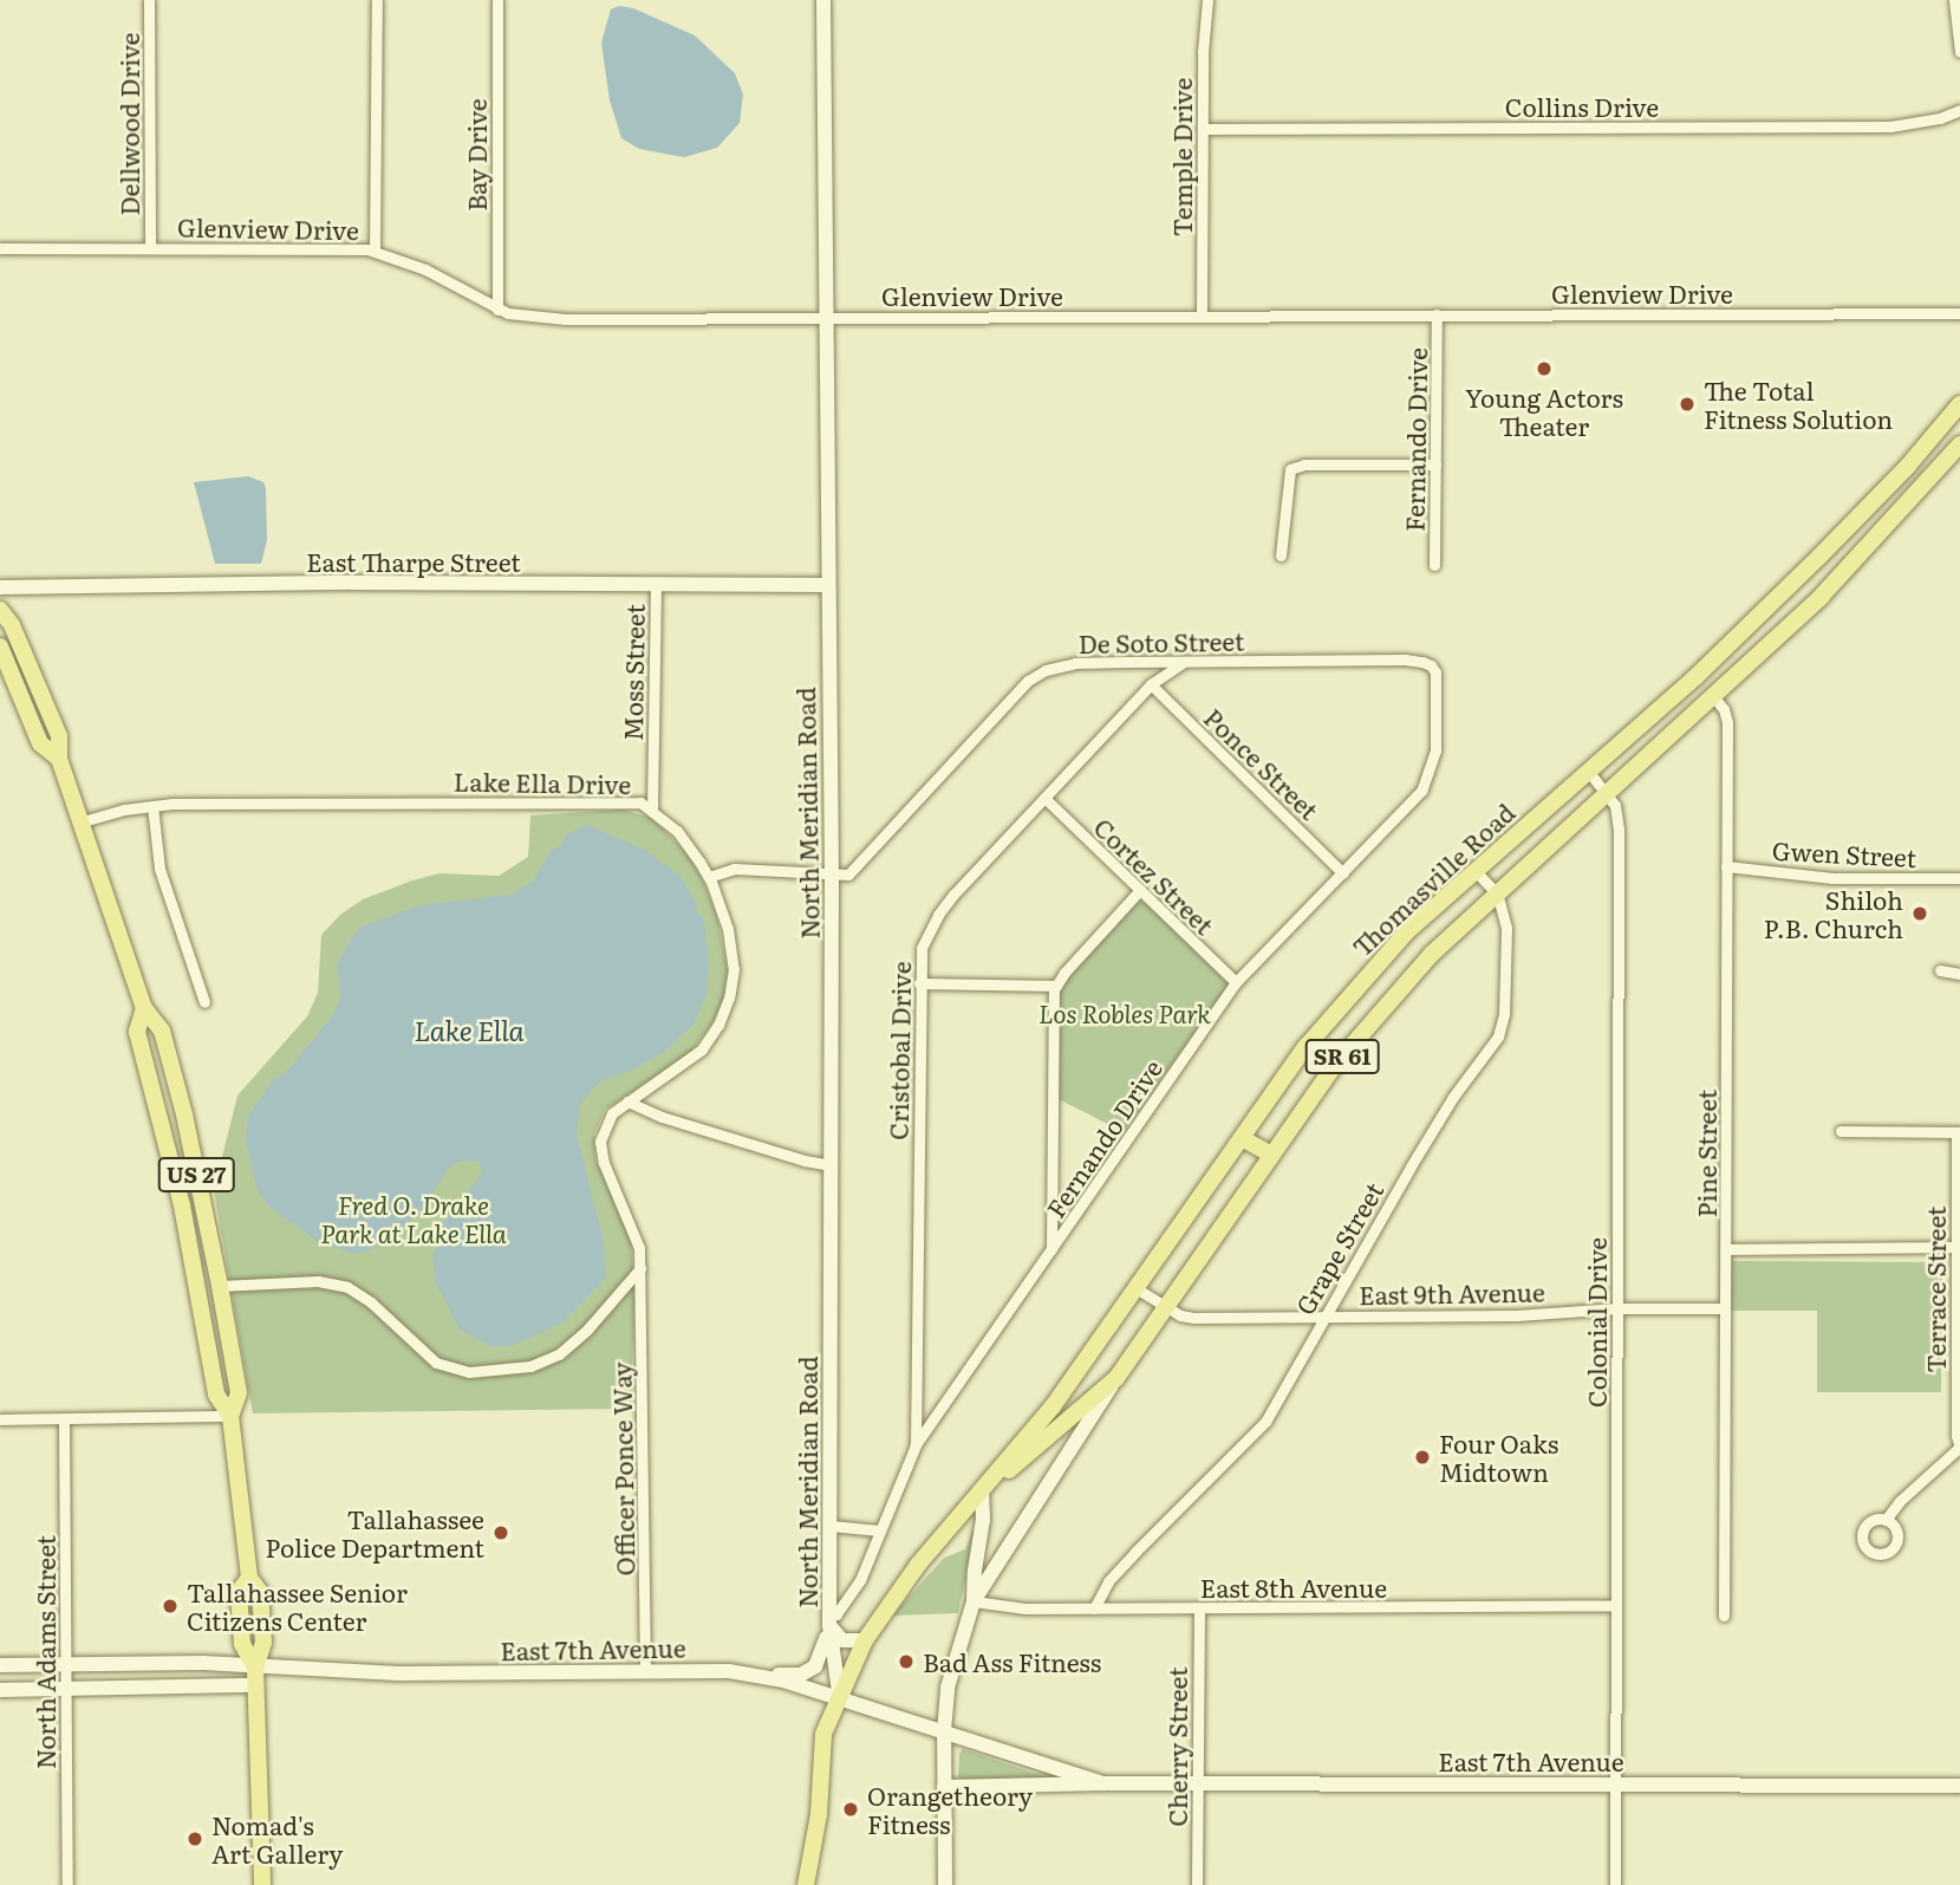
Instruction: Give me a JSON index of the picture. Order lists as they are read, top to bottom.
{
  "streets": {
    "main road": ["Thomasville Road", "SR 61", "US 27"],
    "street": [
      "Collins Drive",
      "Dellwood Drive",
      "Bay Drive",
      "Temple Drive",
      "Glenview Drive",
      "Fernando Drive",
      "East Tharpe Street",
      "De Soto Street",
      "Moss Street",
      "Ponce Street",
      "Lake Ella Drive",
      "North Meridian Road",
      "Gwen Street",
      "Cortez Street",
      "Cristobal Drive",
      "Pine Street",
      "Grape Street",
      "Terrace Street",
      "East 9th Avenue",
      "Colonial Drive",
      "Officer Ponce Way",
      "East 8th Avenue",
      "East 7th Avenue",
      "North Adams Street",
      "Cherry Street"
    ]
  },
  "crossings": [
    ["Collins Drive", "Temple Drive"],
    ["Dellwood Drive", "Glenview Drive"],
    ["Bay Drive", "Glenview Drive"],
    ["Temple Drive", "Glenview Drive"],
    ["Glenview Drive", "Fernando Drive"],
    ["Glenview Drive", "North Meridian Road"],
    ["Fernando Drive", "De Soto Street"],
    ["Fernando Drive", "Ponce Street"],
    ["Fernando Drive", "North Meridian Road"],
    ["Fernando Drive", "Cortez Street"],
    ["Fernando Drive", "Cristobal Drive"],
    ["East Tharpe Street", "Moss Street"],
    ["East Tharpe Street", "North Meridian Road"],
    ["De Soto Street", "North Meridian Road"],
    ["De Soto Street", "Cristobal Drive"],
    ["Moss Street", "Lake Ella Drive"],
    ["Ponce Street", "Cristobal Drive"],
    ["Lake Ella Drive", "US 27"],
    ["Lake Ella Drive", "Officer Ponce Way"],
    ["North Meridian Road", "Thomasville Road"],
    ["North Meridian Road", "East 7th Avenue"],
    ["Gwen Street", "Pine Street"],
    ["Cortez Street", "Cristobal Drive"],
    ["Thomasville Road", "Pine Street"],
    ["Thomasville Road", "Grape Street"],
    ["Thomasville Road", "East 9th Avenue"],
    ["Thomasville Road", "Colonial Drive"],
    ["Thomasville Road", "East 7th Avenue"],
    ["Pine Street", "East 9th Avenue"],
    ["US 27", "East 7th Avenue"],
    ["Grape Street", "East 9th Avenue"],
    ["Grape Street", "East 8th Avenue"],
    ["East 9th Avenue", "Colonial Drive"],
    ["Colonial Drive", "East 8th Avenue"],
    ["Colonial Drive", "East 7th Avenue"],
    ["Officer Ponce Way", "East 7th Avenue"],
    ["East 8th Avenue", "Cherry Street"],
    ["East 7th Avenue", "North Adams Street"],
    ["East 7th Avenue", "Cherry Street"]
  ],
  "water": ["Lake Ella"],
  "parks": ["Los Robles Park", "Fred O. Drake Park at Lake Ella"],
  "places": [
    "Young Actors Theater",
    "The Total Fitness Solution",
    "Shiloh P.B. Church",
    "Four Oaks Midtown",
    "Tallahassee Police Department",
    "Tallahassee Senior Citizens Center",
    "Bad Ass Fitness",
    "Orangetheory Fitness",
    "Nomad's Art Gallery"
  ]
}
